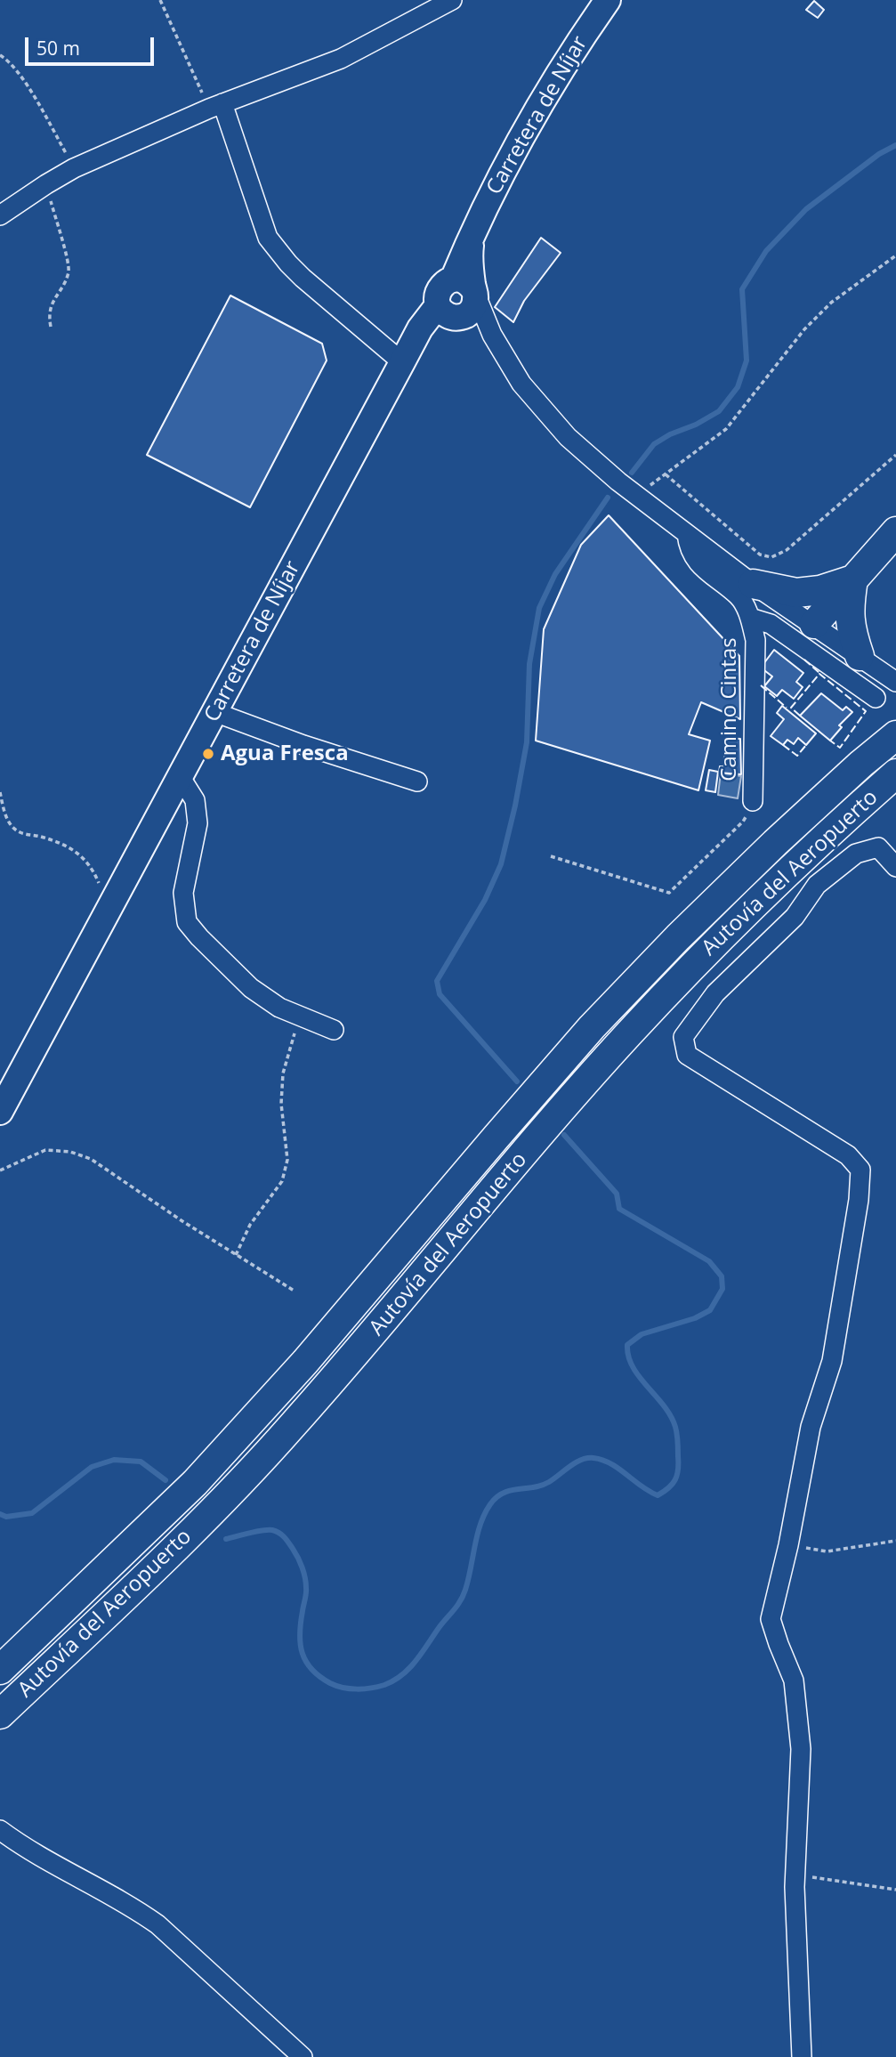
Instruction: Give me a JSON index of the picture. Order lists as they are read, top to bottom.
{
  "streets": {
    "highway": ["Autovía del Aeropuerto"],
    "main road": ["Carretera de Níjar"],
    "street": ["Camino Cintas"]
  },
  "places": ["Agua Fresca"],
  "scale_bar": "50 m"
}
